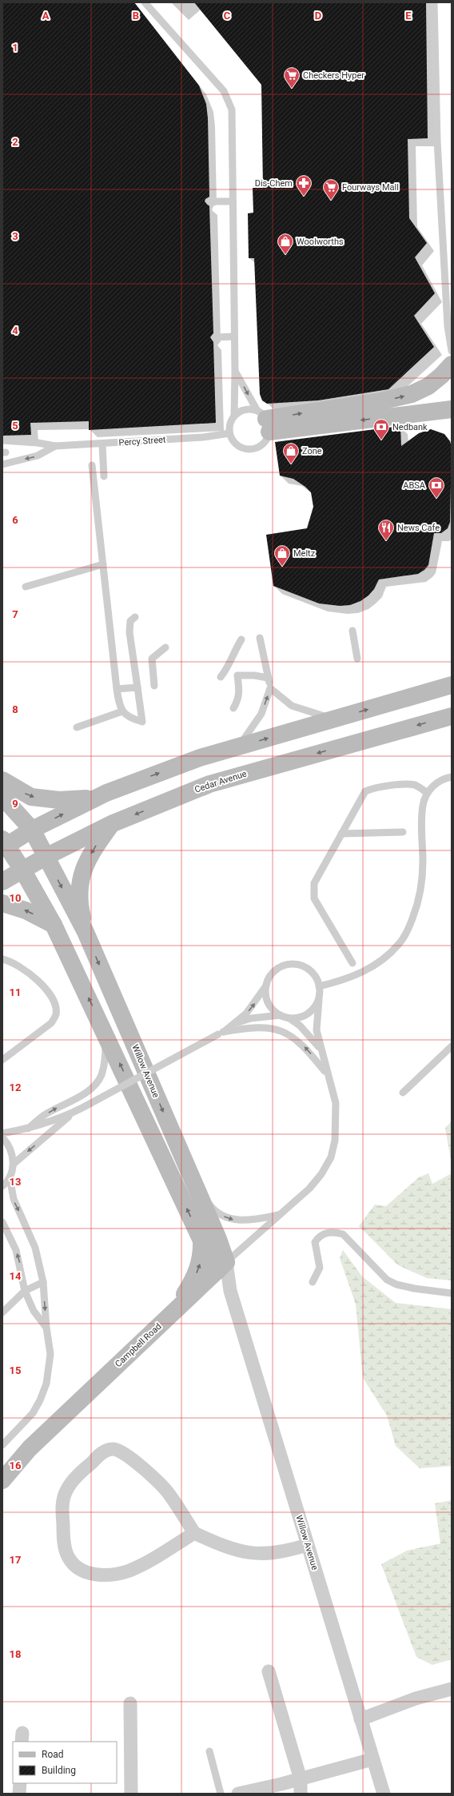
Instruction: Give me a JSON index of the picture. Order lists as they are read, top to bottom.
{
  "streets": {
    "main road": ["Cedar Avenue", "Willow Avenue", "Campbell Road"],
    "lane": ["Percy Street"]
  },
  "crossings": [
    ["Cedar Avenue", "Willow Avenue"],
    ["Willow Avenue", "Campbell Road"]
  ],
  "places": {
    "supermarket": ["Checkers Hyper", "Fourways Mall"],
    "pharmacy": ["Dis-Chem"],
    "shop": ["Woolworths", "Zone", "Meltz"],
    "bank": ["Nedbank", "ABSA"],
    "restaurant": ["News Cafe"]
  },
  "legend": ["Road", "Building"],
  "grid": {
    "columns": [
      "A",
      "B",
      "C",
      "D",
      "E"
    ],
    "rows": [
      "1",
      "2",
      "3",
      "4",
      "5",
      "6",
      "7",
      "8",
      "9",
      "10",
      "11",
      "12",
      "13",
      "14",
      "15",
      "16",
      "17",
      "18"
    ]
  }
}
